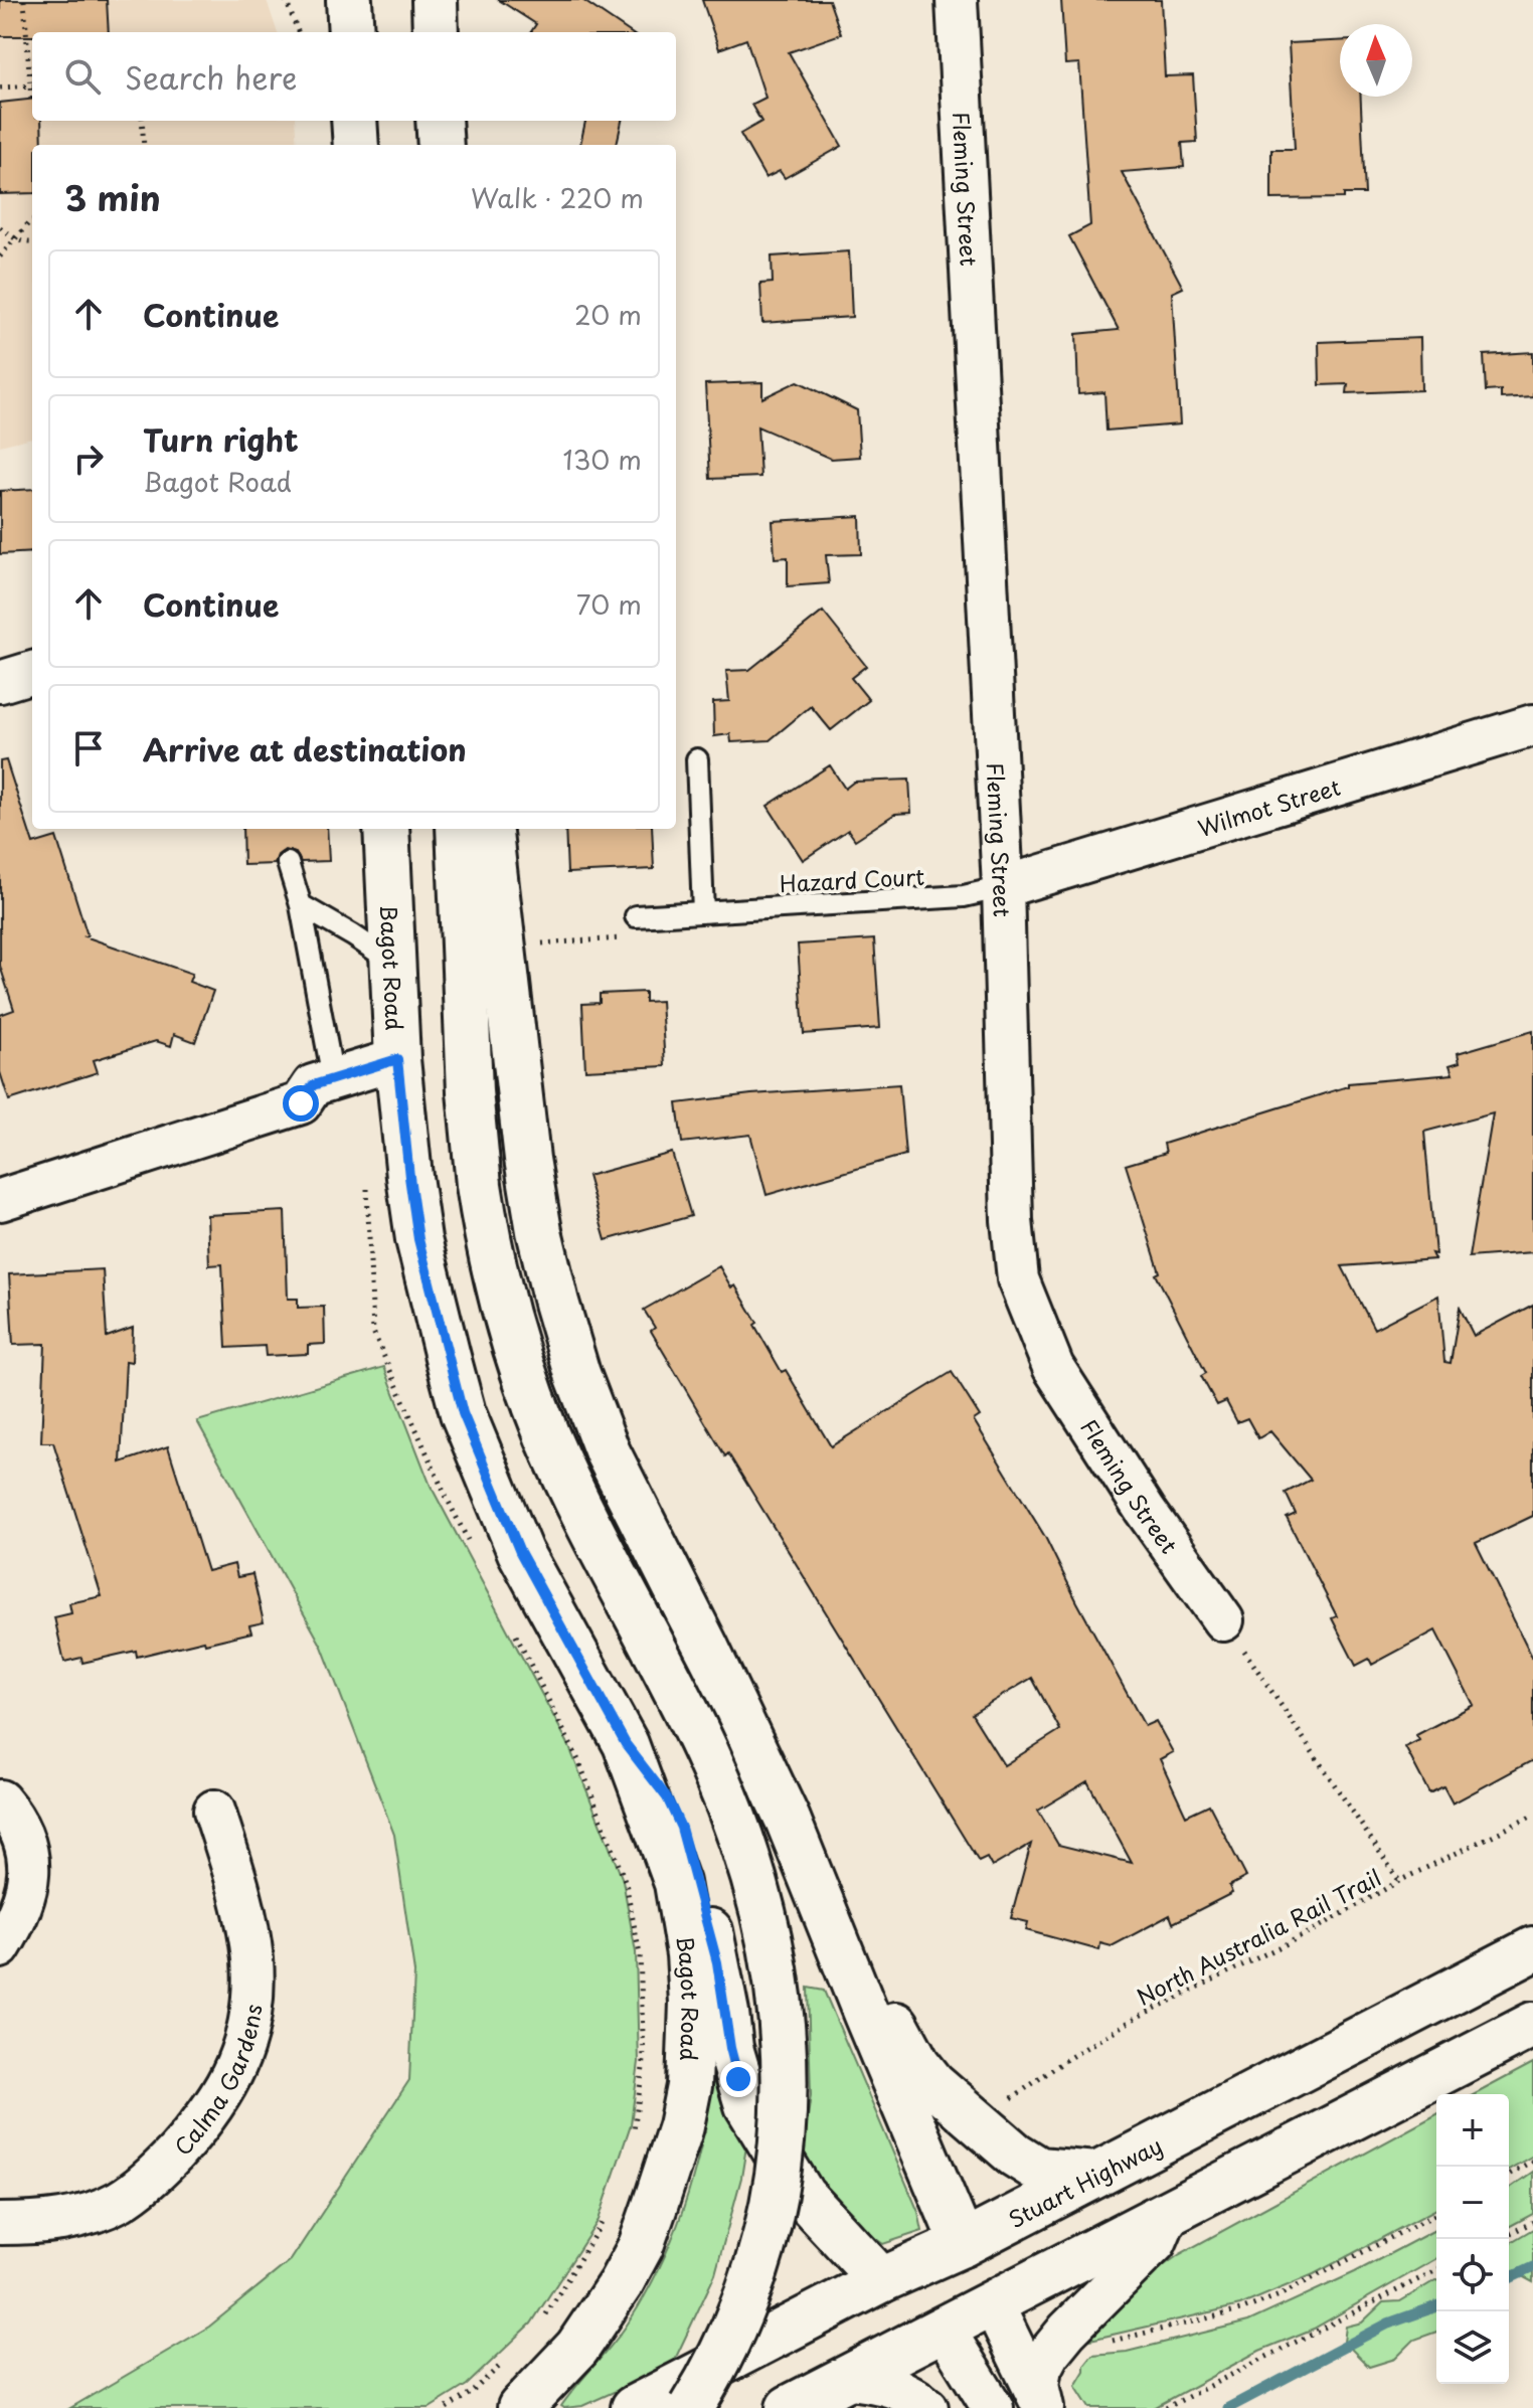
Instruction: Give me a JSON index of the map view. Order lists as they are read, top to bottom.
{
  "streets": {
    "main road": ["Bagot Road", "Stuart Highway"],
    "street": ["Fleming Street", "Wilmot Street", "Calma Gardens"],
    "lane": ["Hazard Court"],
    "path": ["North Australia Rail Trail"]
  },
  "crossings": [
    ["Fleming Street", "Wilmot Street"],
    ["Fleming Street", "Hazard Court"],
    ["Wilmot Street", "Hazard Court"]
  ],
  "north": "top",
  "page": {
    "search": "Search here",
    "heading": ["3 min", "Walk · 220 m"],
    "list": [
      ["Continue", "20 m"],
      ["Turn right", "Bagot Road", "130 m"],
      ["Continue", "70 m"],
      "Arrive at destination"
    ],
    "map_buttons": ["+", "−"]
  }
}
